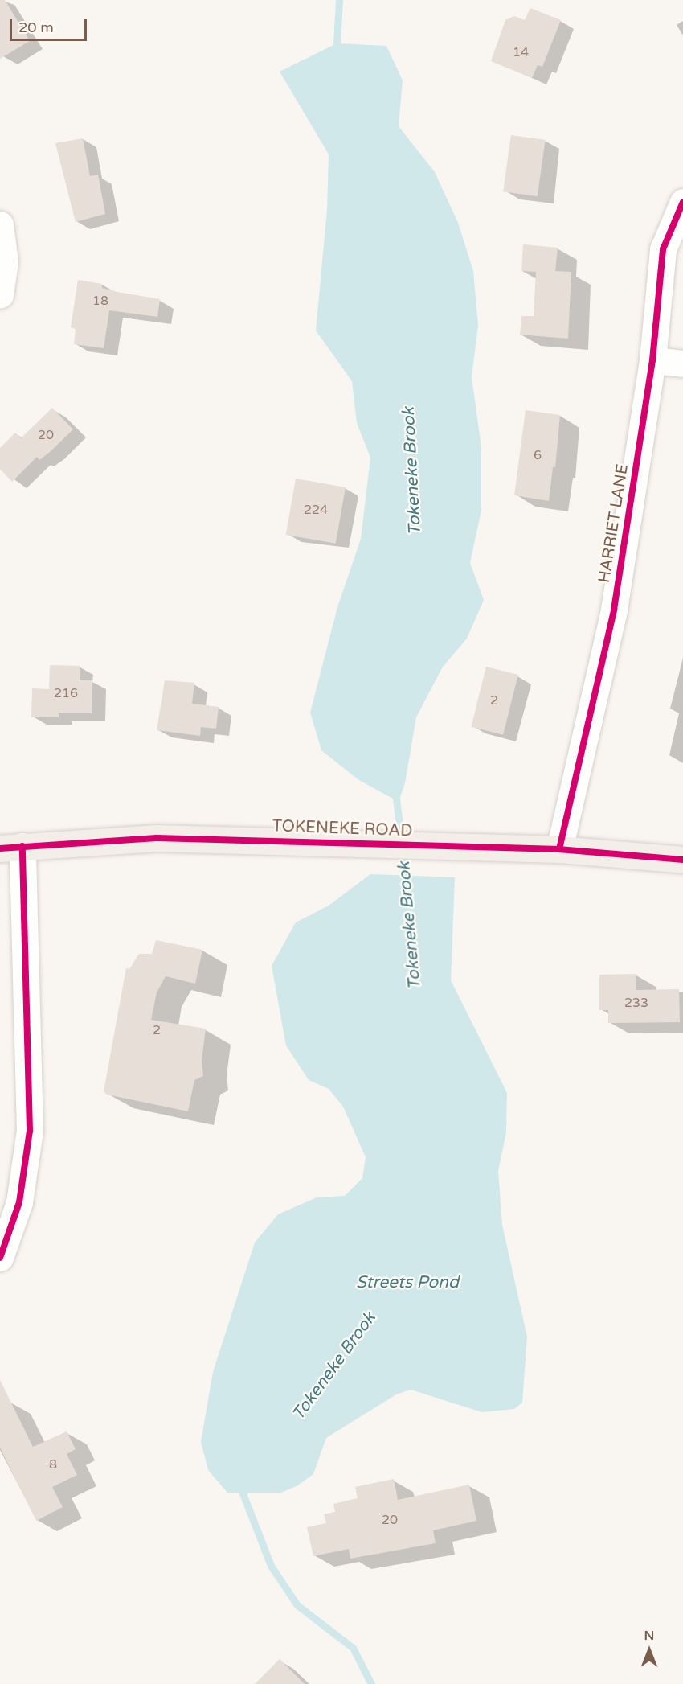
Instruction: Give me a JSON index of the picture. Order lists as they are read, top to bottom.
{
  "streets": {
    "main road": ["TOKENEKE ROAD"],
    "street": ["HARRIET LANE"]
  },
  "crossings": [
    ["HARRIET LANE", "TOKENEKE ROAD"]
  ],
  "water": ["Tokeneke Brook", "Streets Pond"],
  "house_numbers": [
    "14",
    "18",
    "20",
    "6",
    "224",
    "216",
    "2",
    "233",
    "2",
    "8",
    "20"
  ],
  "scale_bar": "20 m",
  "north": "top"
}
